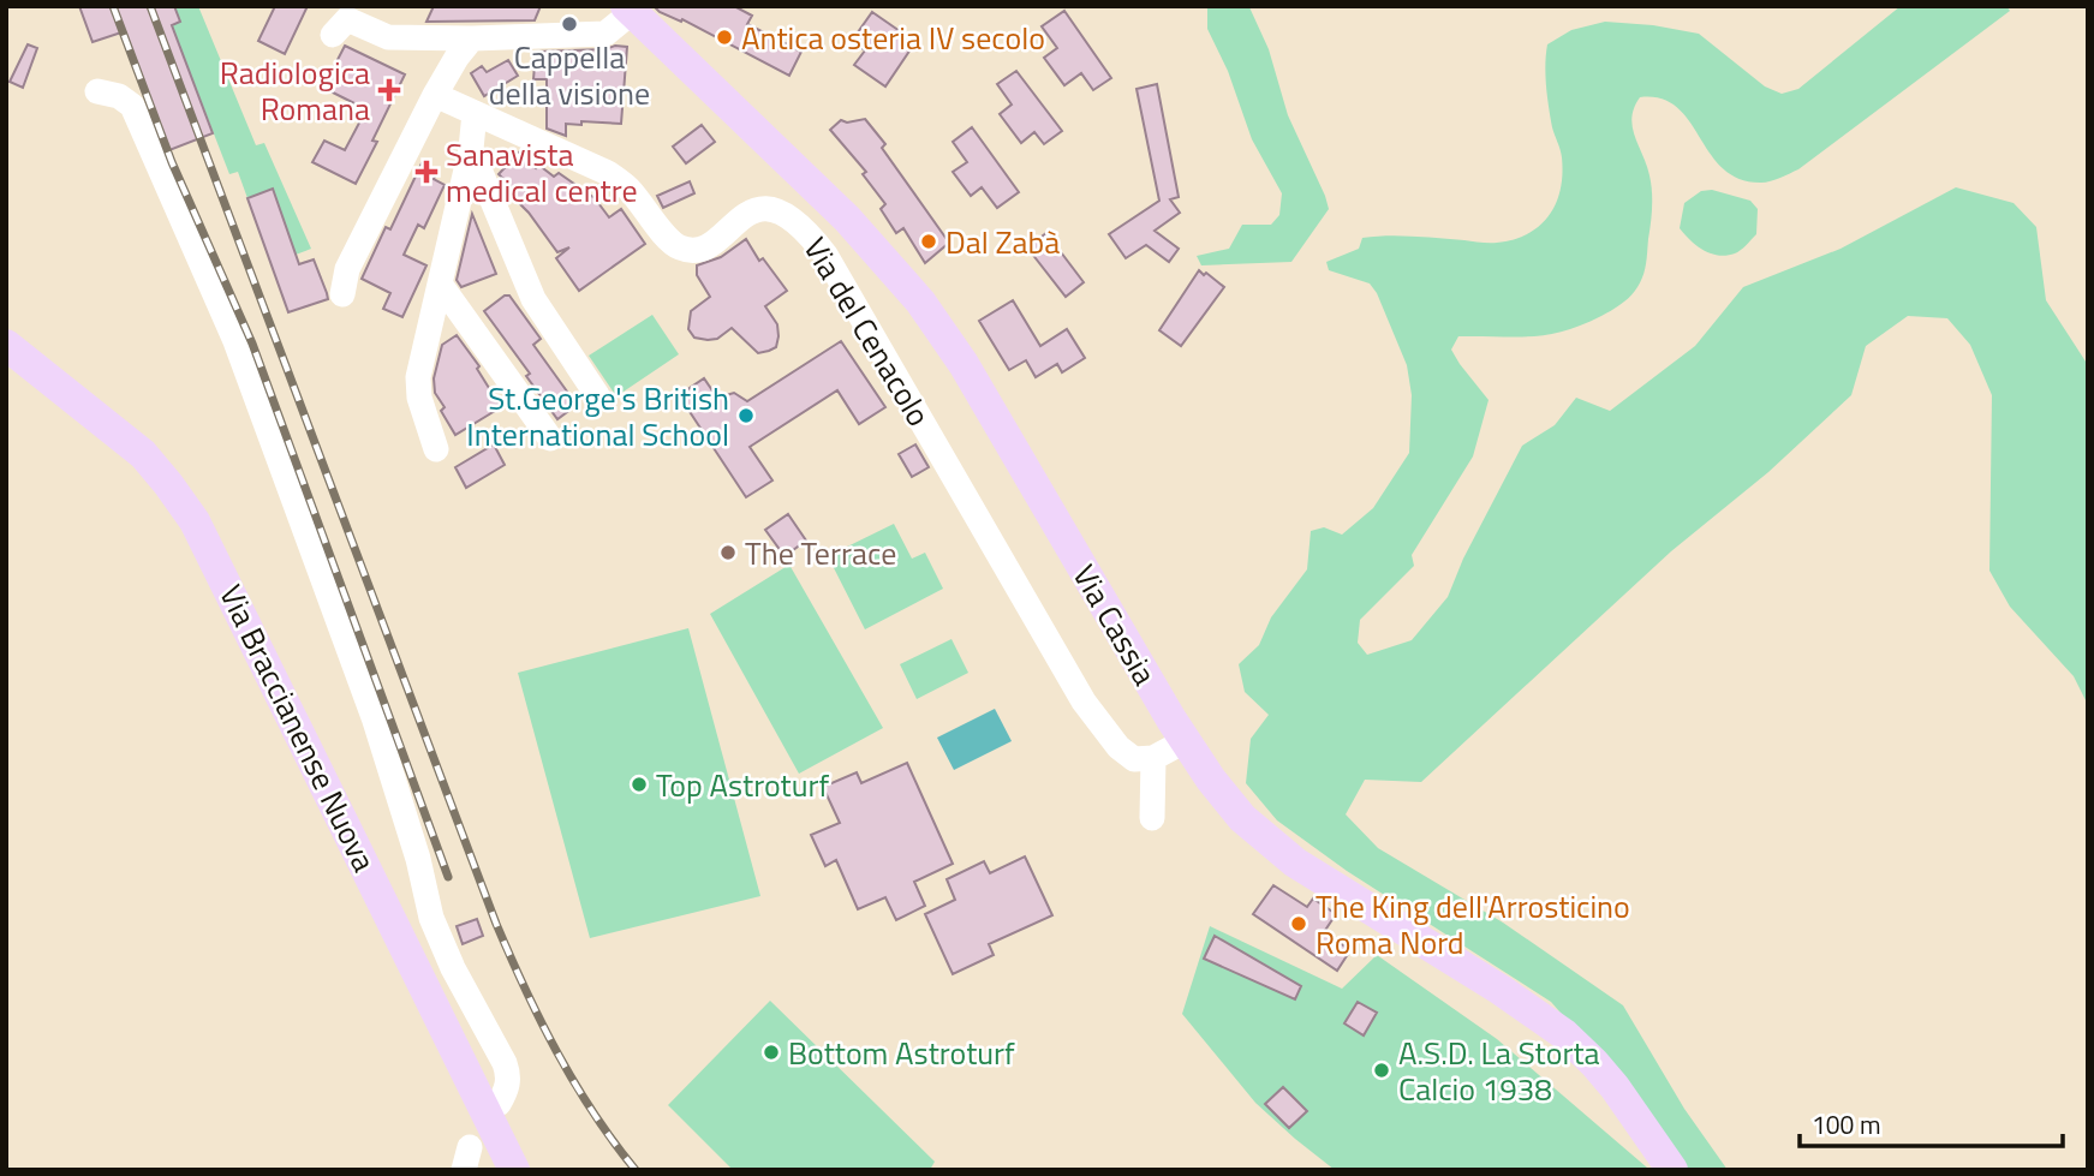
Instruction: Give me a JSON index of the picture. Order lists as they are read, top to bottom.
{
  "streets": {
    "main road": ["Via Cassia", "Via Braccianense Nuova"],
    "street": ["Via del Cenacolo"]
  },
  "places": {
    "other": [
      "Cappella della visione",
      "Antica osteria IV secolo",
      "Dal Zabà",
      "St.George's British International School",
      "The Terrace",
      "Top Astroturf",
      "The King dell'Arrosticino Roma Nord",
      "Bottom Astroturf",
      "A.S.D. La Storta Calcio 1938"
    ],
    "health": ["Radiologica Romana", "Sanavista medical centre"]
  },
  "scale_bar": "100 m"
}
